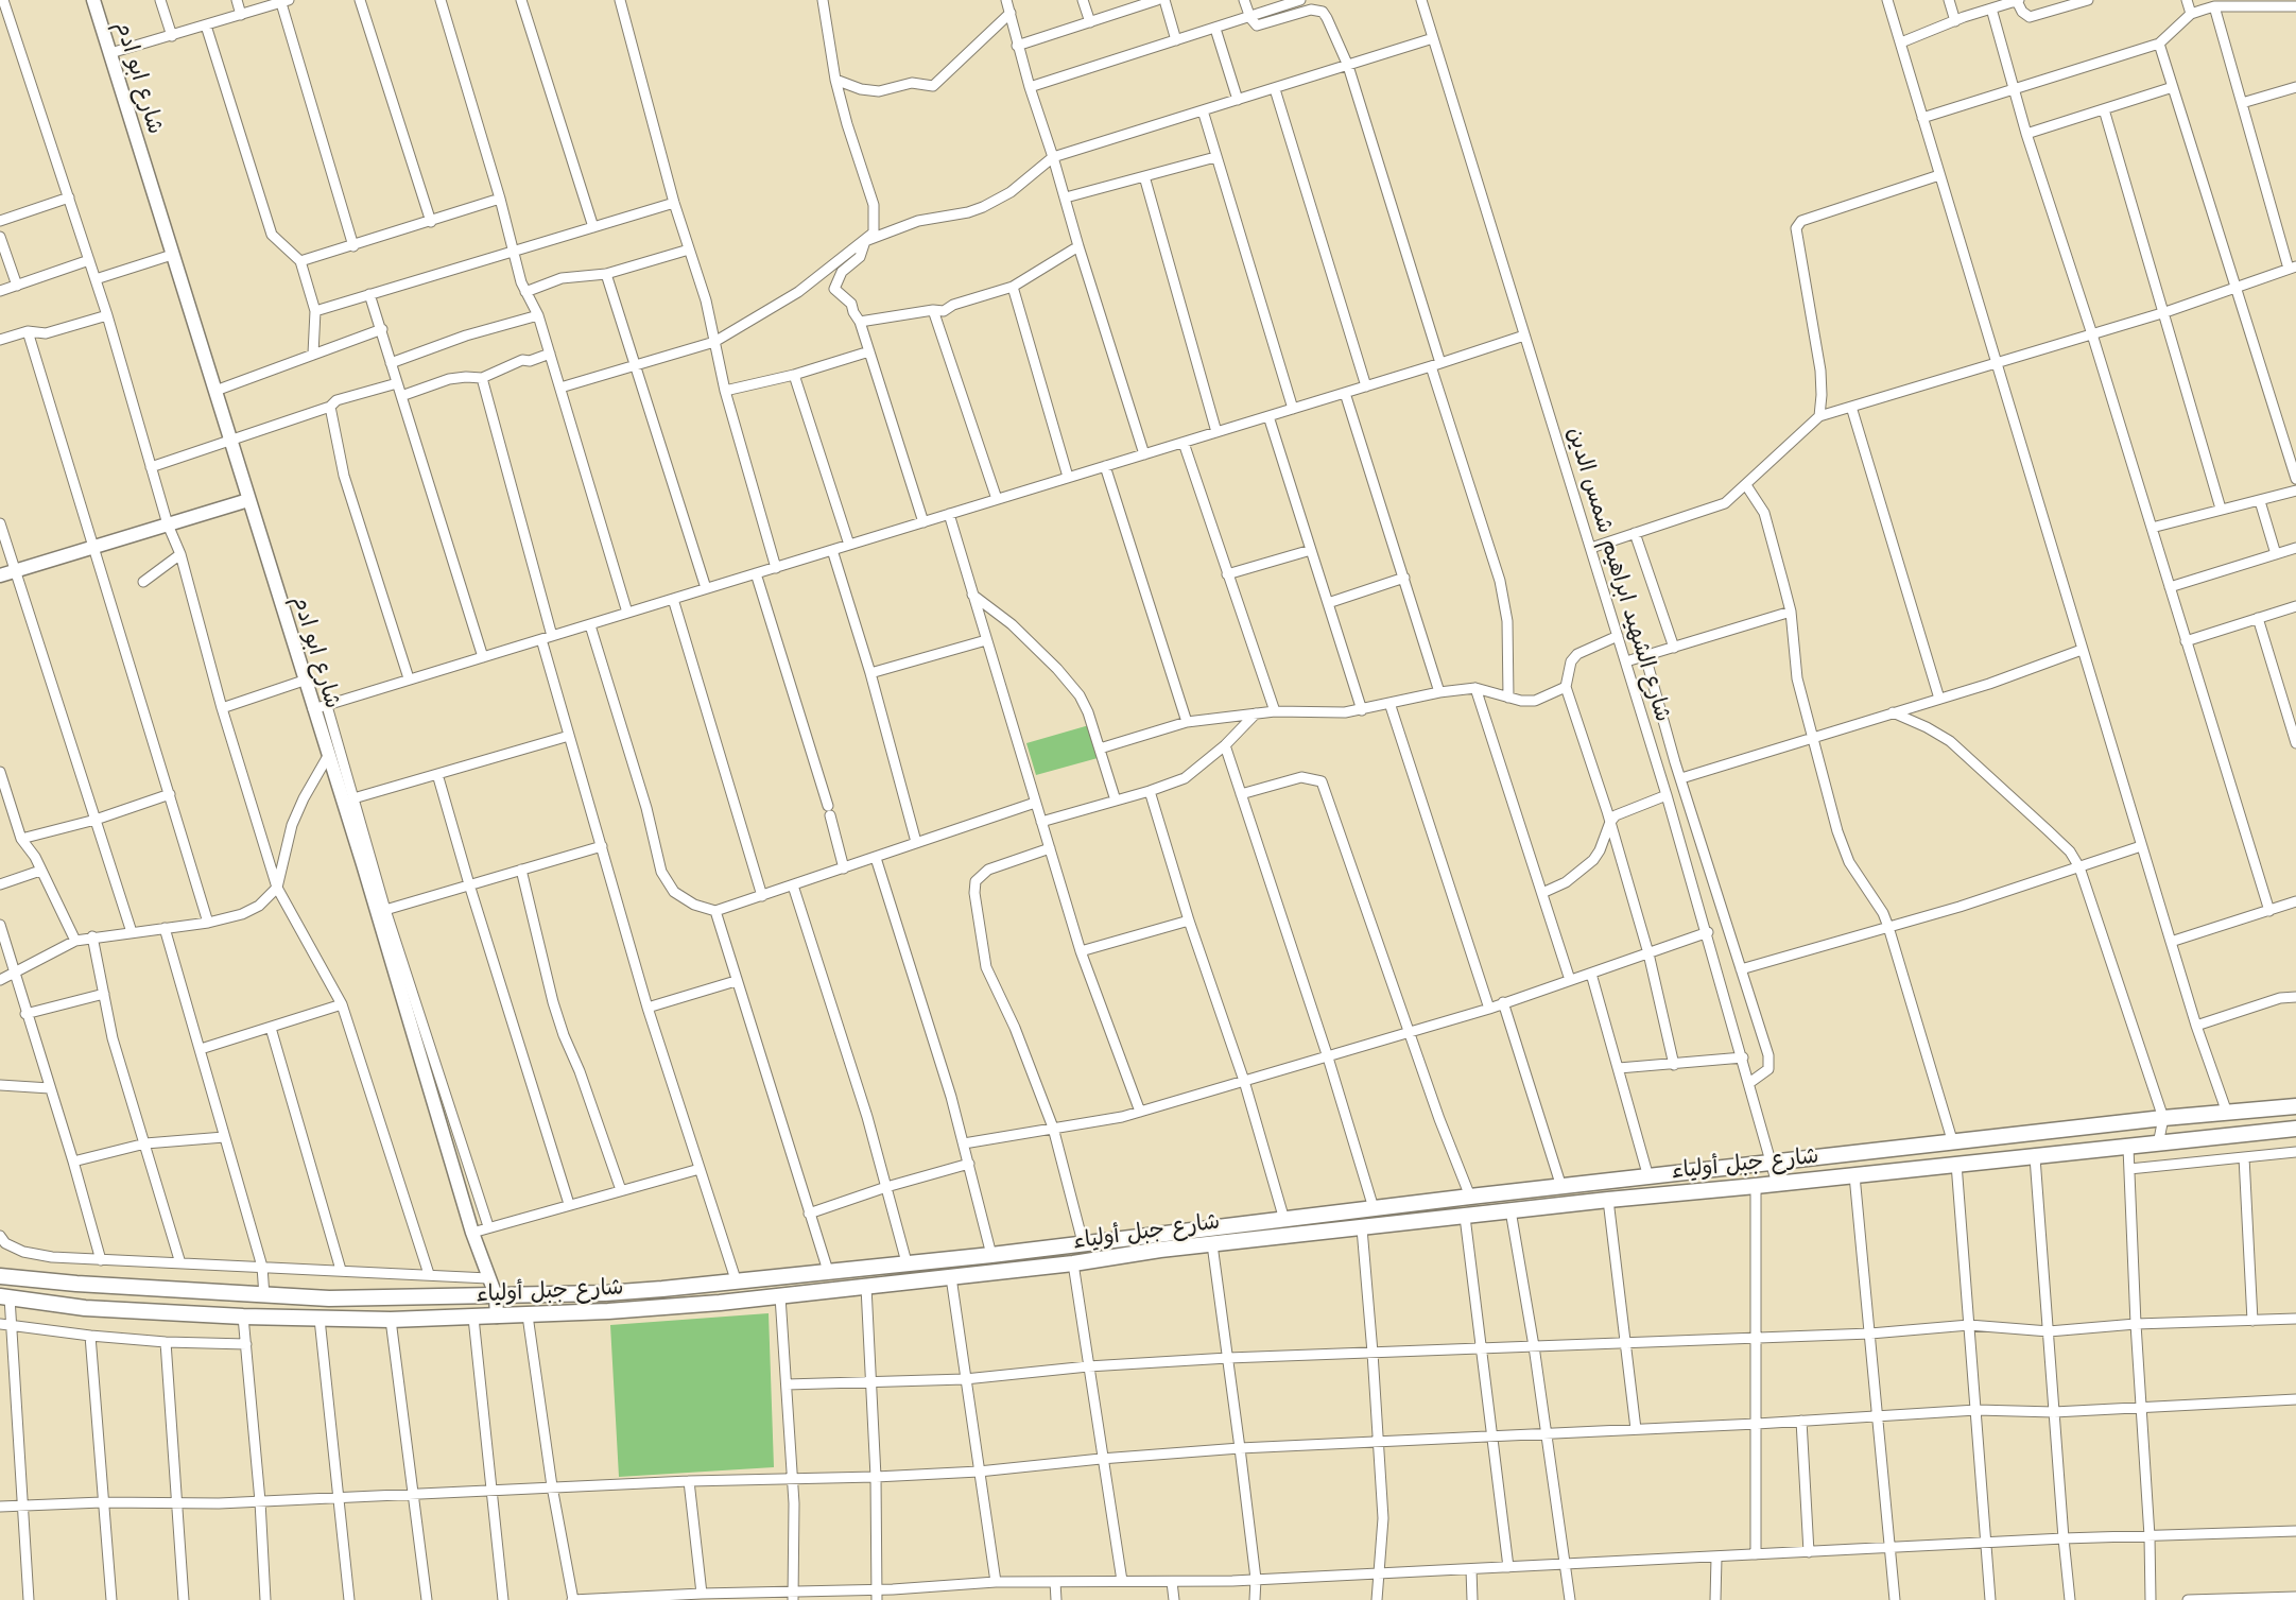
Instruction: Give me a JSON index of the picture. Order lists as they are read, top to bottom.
{
  "streets": {
    "main road": ["شارع جبل أولياء"],
    "street": ["شارع ابو ادم", "شارع الشهيد ابراهيم شمس الدين"]
  },
  "crossings": [
    ["شارع ابو ادم", "شارع جبل أولياء"],
    ["شارع الشهيد ابراهيم شمس الدين", "شارع جبل أولياء"]
  ]
}
